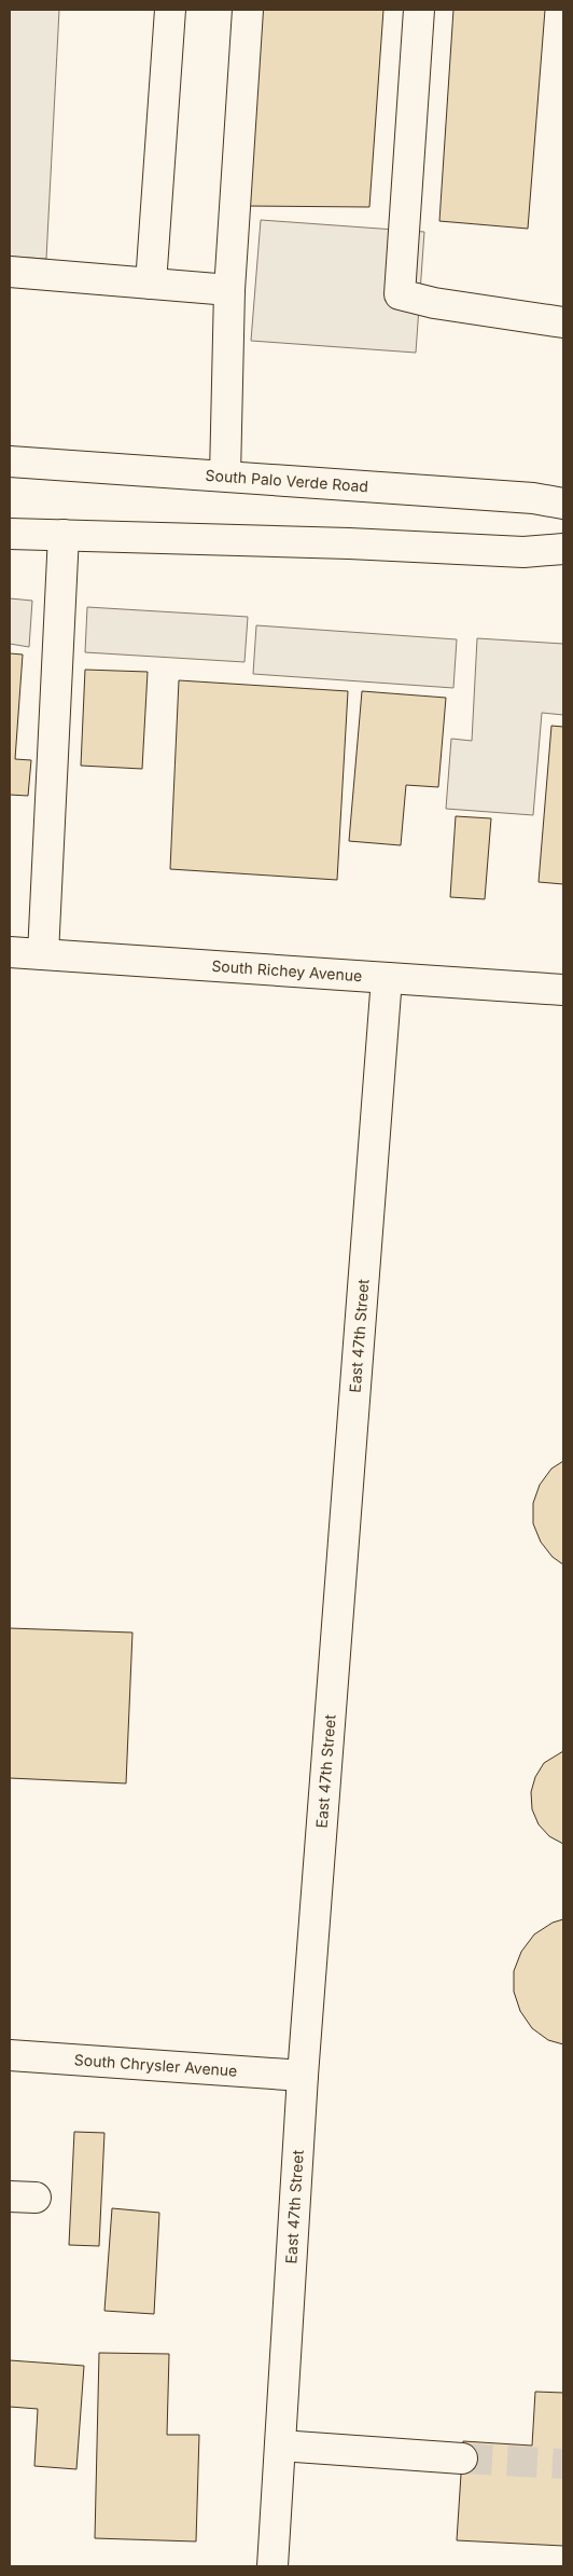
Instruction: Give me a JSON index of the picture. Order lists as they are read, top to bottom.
{
  "streets": {
    "street": [
      "South Palo Verde Road",
      "South Richey Avenue",
      "East 47th Street",
      "South Chrysler Avenue"
    ]
  },
  "crossings": [
    ["South Richey Avenue", "East 47th Street"],
    ["East 47th Street", "South Chrysler Avenue"]
  ]
}
